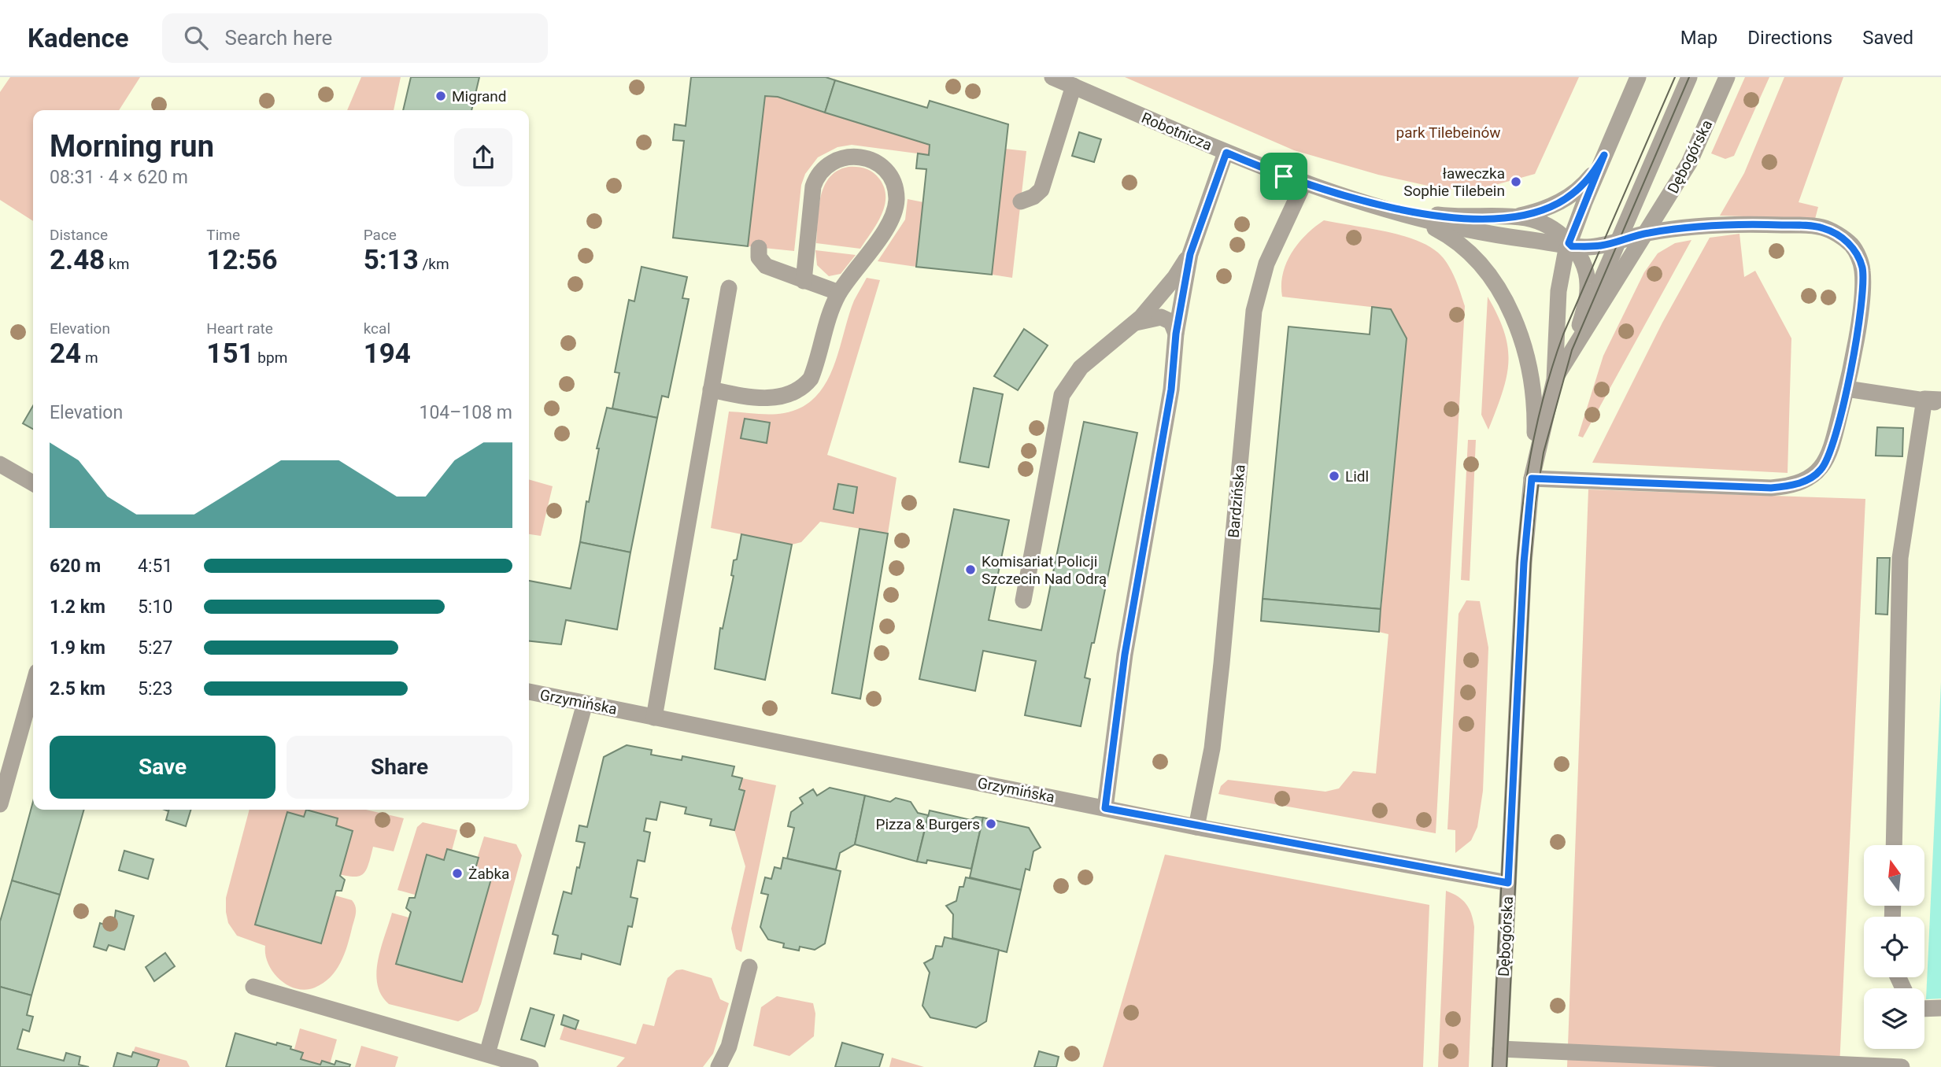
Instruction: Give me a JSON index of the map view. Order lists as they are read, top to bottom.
{
  "streets": {
    "street": [
      "Robotnicza",
      "Dębogórska",
      "Bardzińska",
      "Grzymińska"
    ]
  },
  "crossings": [
    ["Robotnicza", "Dębogórska"],
    ["Robotnicza", "Bardzińska"],
    ["Dębogórska", "Grzymińska"],
    ["Bardzińska", "Grzymińska"]
  ],
  "parks": ["park Tilebeinów"],
  "places": [
    "Migrand",
    "ławeczka Sophie Tilebein",
    "Lidl",
    "Komisariat Policji Szczecin Nad Odrą",
    "Pizza & Burgers",
    "Żabka"
  ],
  "north": "top",
  "page": {
    "header": "Kadence",
    "search": "Search here",
    "nav": ["Map", "Directions", "Saved"],
    "heading": ["Morning run", "08:31 · 4 × 620 m"],
    "stats": [
      ["Distance", "2.48 km"],
      ["Time", "12:56"],
      ["Pace", "5:13 /km"],
      ["Elevation", "24 m"],
      ["Heart rate", "151 bpm"],
      ["kcal", "194"]
    ],
    "chart": ["Elevation", "104–108 m"],
    "list": [
      {
        "name": "620 m",
        "note": "4:51"
      },
      {
        "name": "1.2 km",
        "note": "5:10"
      },
      {
        "name": "1.9 km",
        "note": "5:27"
      },
      {
        "name": "2.5 km",
        "note": "5:23"
      }
    ],
    "buttons": ["Save", "Share"]
  }
}
